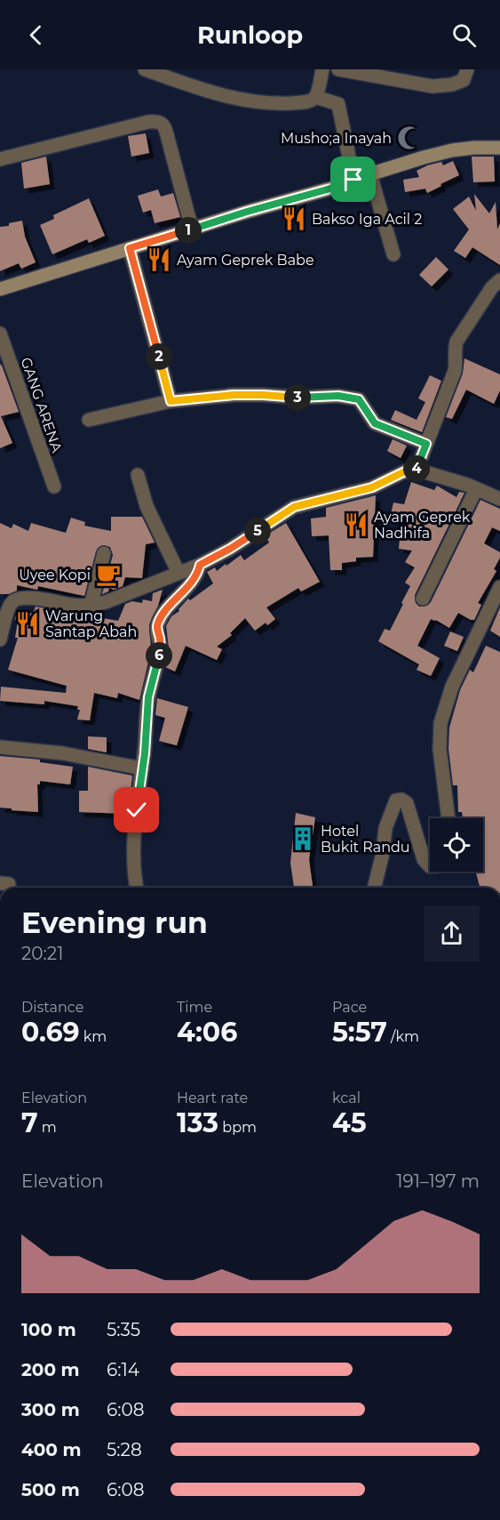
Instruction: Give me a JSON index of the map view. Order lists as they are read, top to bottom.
{
  "streets": {
    "street": ["GANG ARENA"]
  },
  "places": {
    "mosque": ["Musho;a Inayah"],
    "restaurant": [
      "Bakso Iga Acil 2",
      "Ayam Geprek Babe",
      "Ayam Geprek Nadhifa",
      "Warung Santap Abah"
    ],
    "cafe": ["Uyee Kopi"],
    "building": ["Hotel Bukit Randu"]
  },
  "page": {
    "header": "Runloop",
    "pins": [
      "1",
      "2",
      "3",
      "4",
      "5",
      "6"
    ],
    "heading": ["Evening run", "20:21"],
    "stats": [
      ["Distance", "0.69 km"],
      ["Time", "4:06"],
      ["Pace", "5:57 /km"],
      ["Elevation", "7 m"],
      ["Heart rate", "133 bpm"],
      ["kcal", "45"]
    ],
    "chart": ["Elevation", "191–197 m"],
    "list": [
      {
        "name": "100 m",
        "note": "5:35"
      },
      {
        "name": "200 m",
        "note": "6:14"
      },
      {
        "name": "300 m",
        "note": "6:08"
      },
      {
        "name": "400 m",
        "note": "5:28"
      },
      {
        "name": "500 m",
        "note": "6:08"
      }
    ]
  }
}
